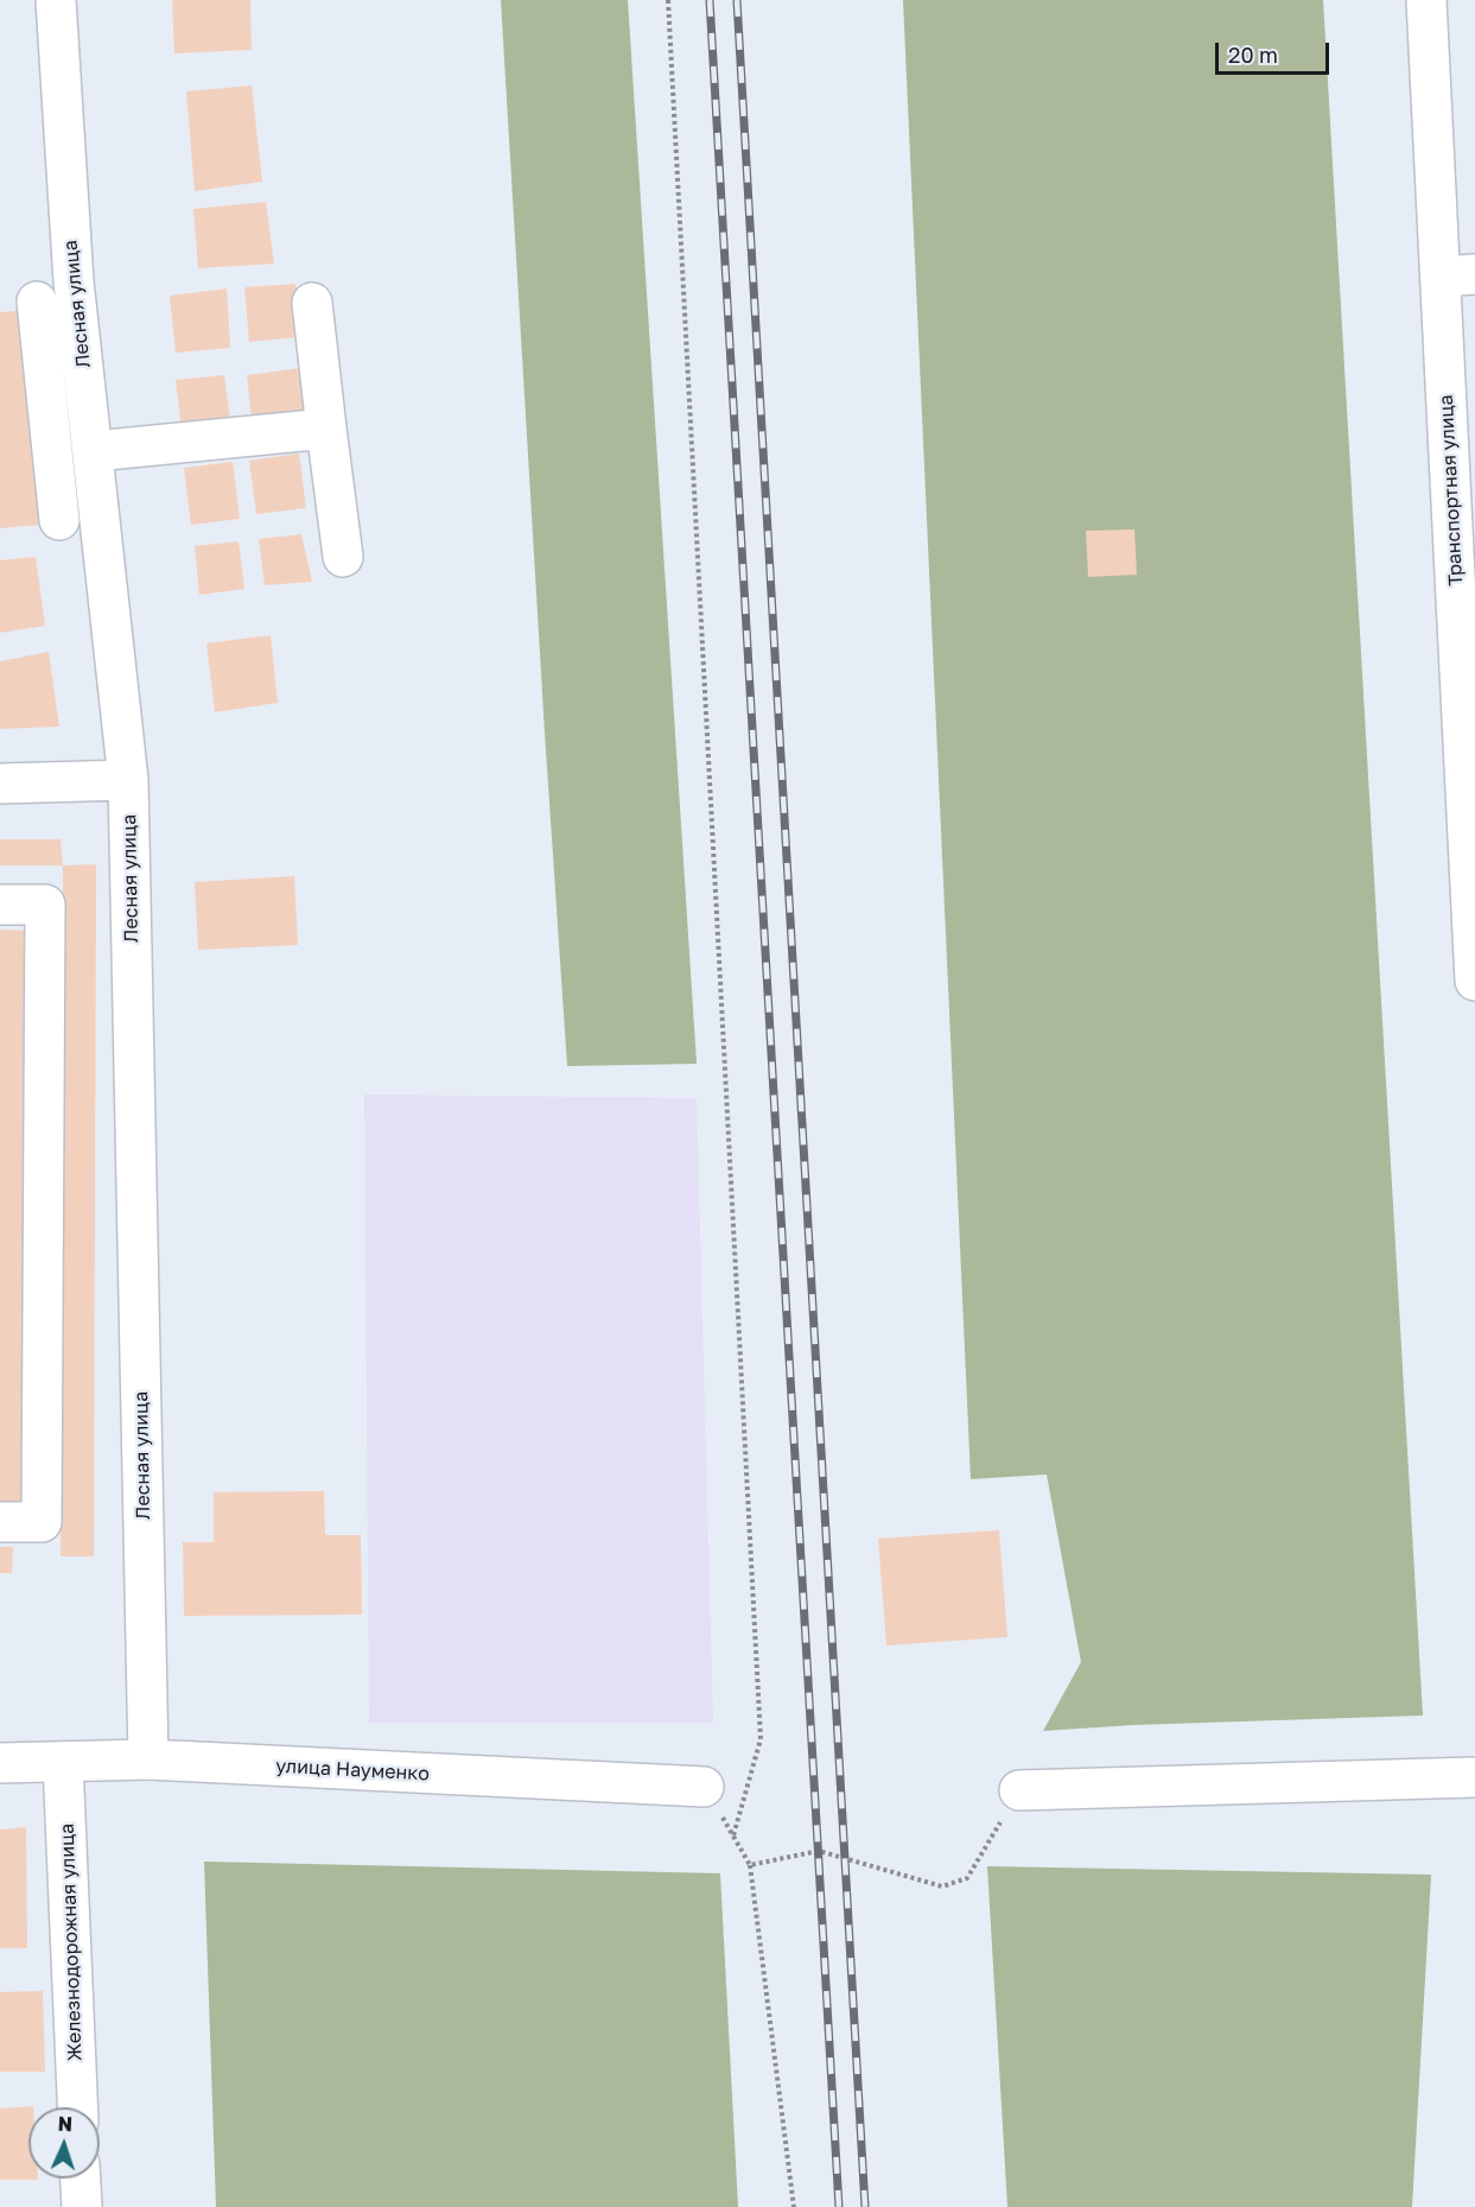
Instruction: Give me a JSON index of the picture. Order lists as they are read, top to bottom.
{
  "streets": {
    "street": [
      "Лесная улица",
      "Транспортная улица",
      "улица Науменко",
      "Железнодорожная улица"
    ]
  },
  "crossings": [
    ["Лесная улица", "улица Науменко"],
    ["улица Науменко", "Железнодорожная улица"]
  ],
  "scale_bar": "20 m",
  "north": "top"
}
